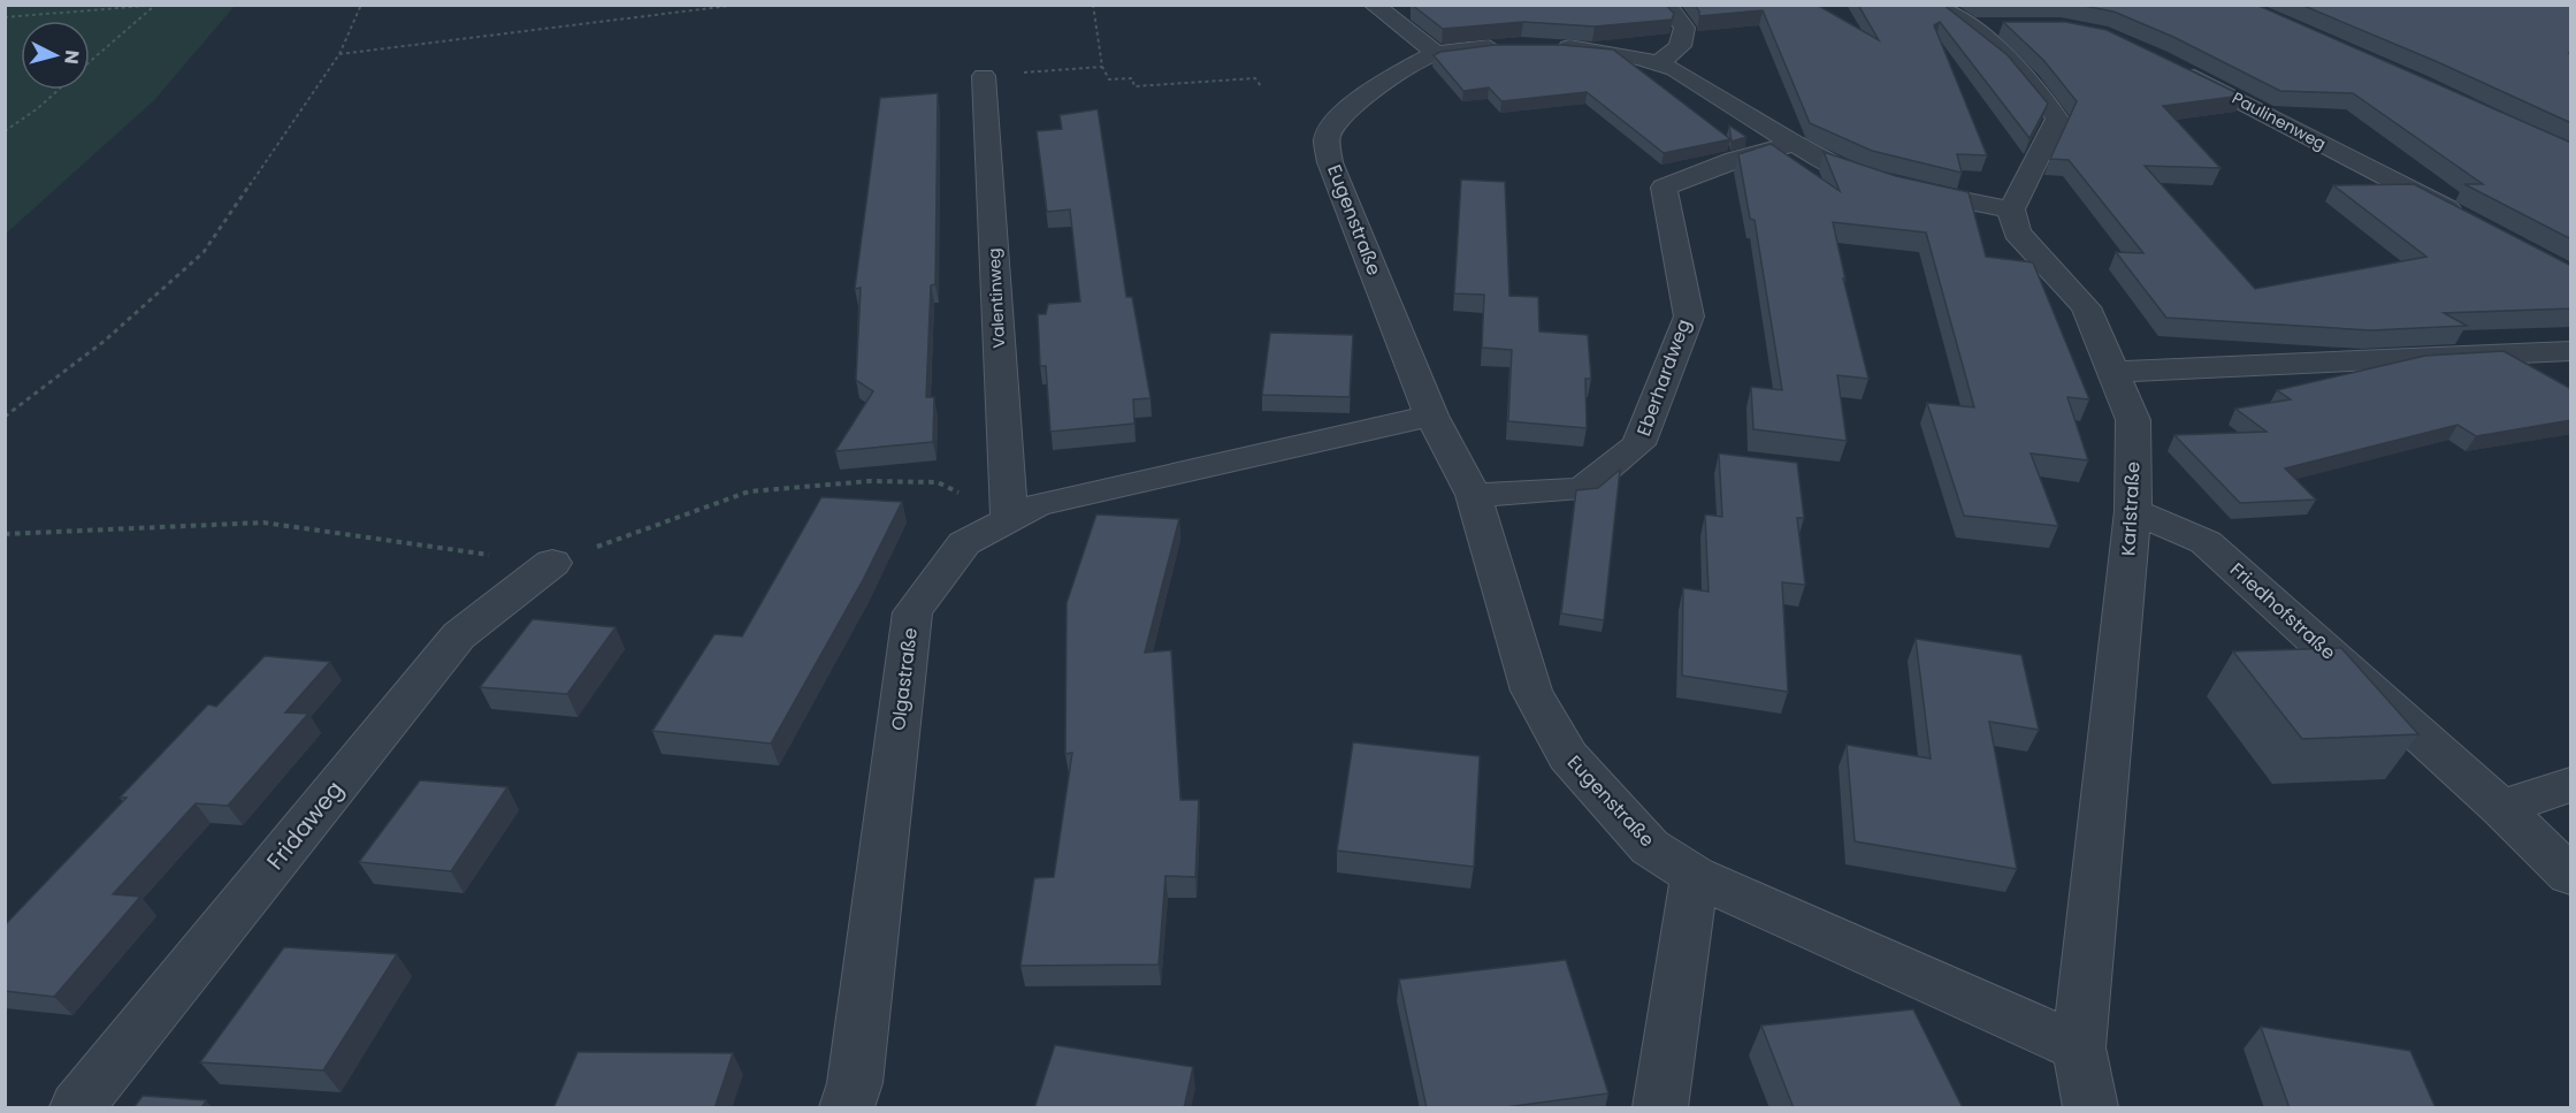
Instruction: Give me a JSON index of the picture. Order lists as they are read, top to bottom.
{
  "streets": {
    "street": [
      "Paulinenweg",
      "Eugenstraße",
      "Valentinweg",
      "Eberhardweg",
      "Karlstraße",
      "Friedhofstraße",
      "Olgastraße",
      "Fridaweg"
    ]
  },
  "crossings": [
    ["Eugenstraße", "Eberhardweg"],
    ["Eugenstraße", "Karlstraße"],
    ["Eugenstraße", "Olgastraße"],
    ["Valentinweg", "Olgastraße"],
    ["Karlstraße", "Friedhofstraße"]
  ],
  "north": "right"
}
